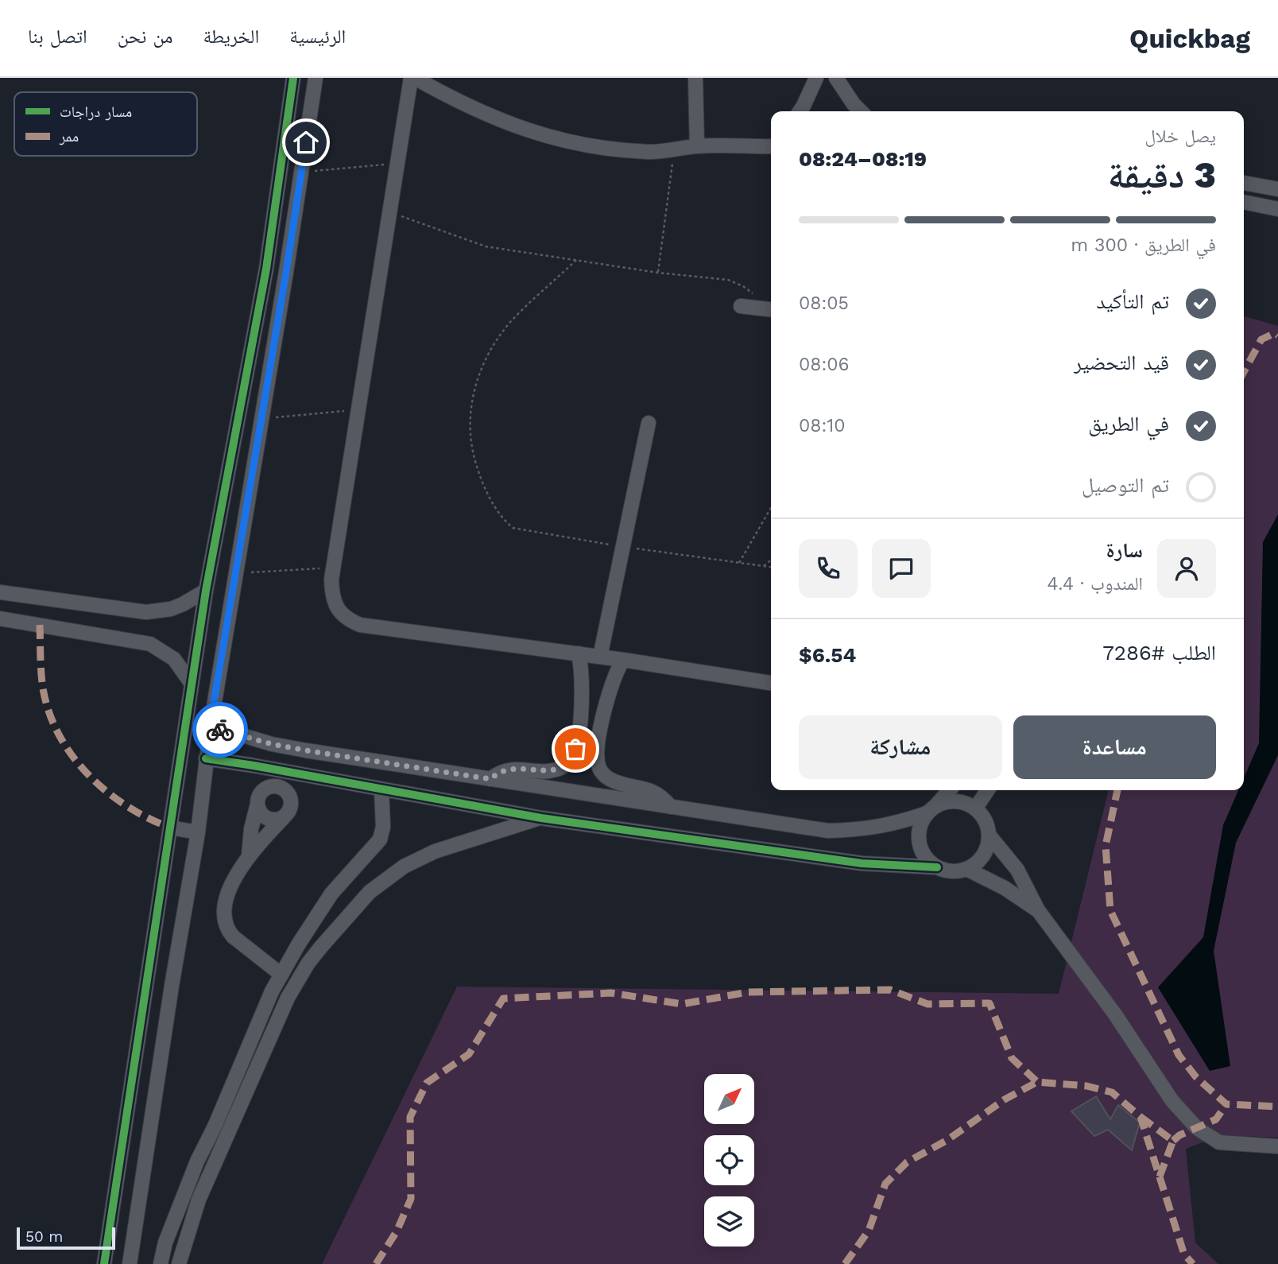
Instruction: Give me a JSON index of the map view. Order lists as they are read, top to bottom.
{
  "legend": ["مسار دراجات", "ممر"],
  "scale_bar": "50 m",
  "north": "top right",
  "page": {
    "header": "Quickbag",
    "nav": [
      "الرئيسية",
      "الخريطة",
      "من نحن",
      "اتصل بنا"
    ],
    "heading": ["3 دقيقة", "يصل خلال", "08:19–08:24"],
    "panel": [
      "سارة",
      "المندوب · 4.4",
      "الطلب #7286",
      "$6.54"
    ],
    "bar": "في الطريق · 300 m",
    "list": [
      ["تم التأكيد", "08:05"],
      ["قيد التحضير", "08:06"],
      ["في الطريق", "08:10"],
      "تم التوصيل"
    ],
    "buttons": ["مساعدة", "مشاركة"],
    "scale": "50 m"
  }
}
